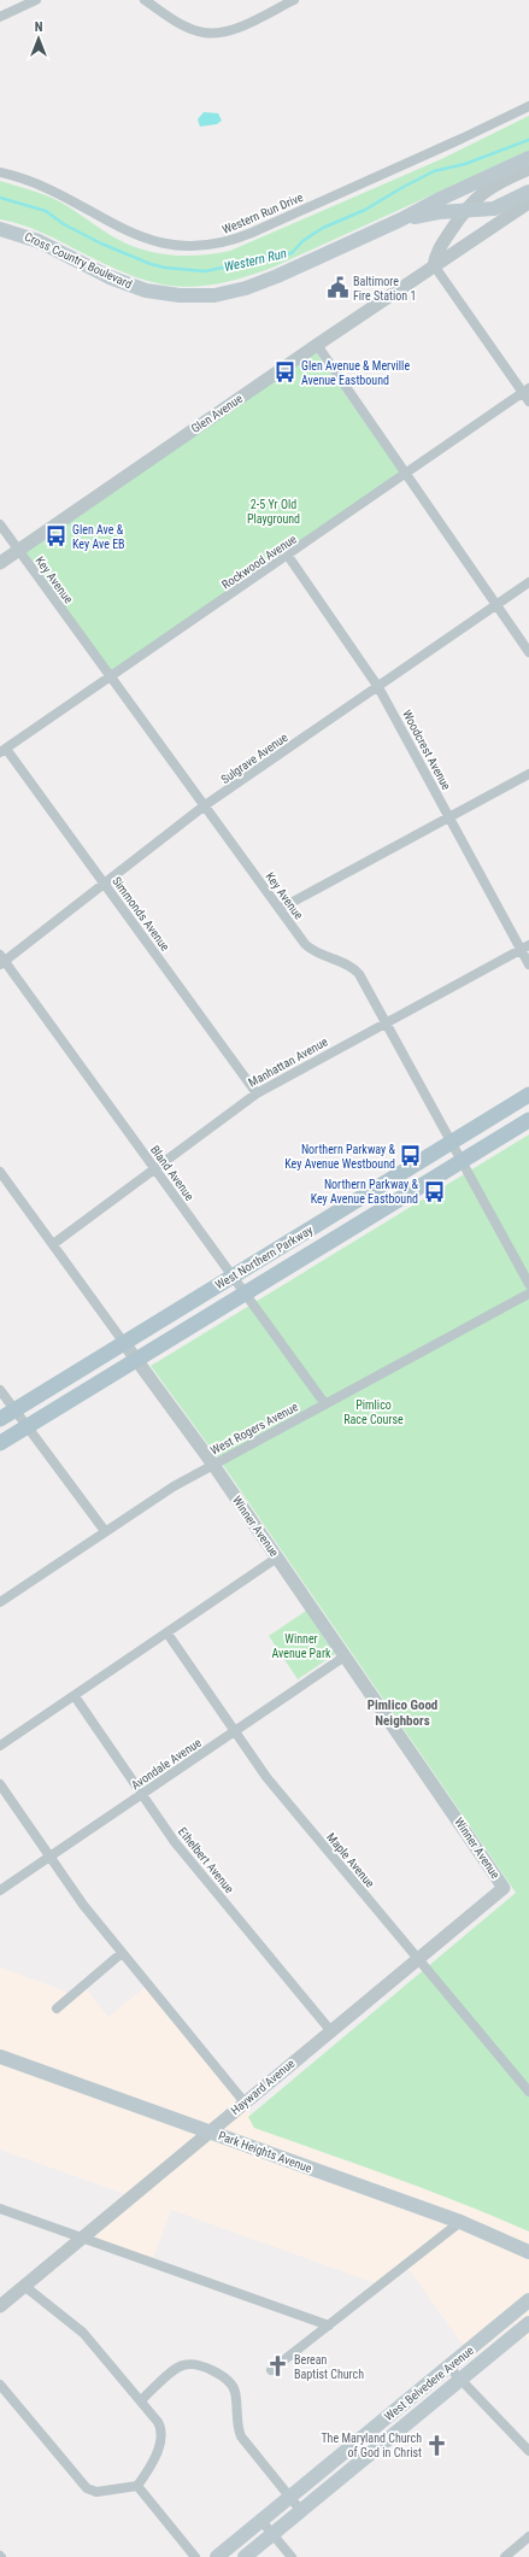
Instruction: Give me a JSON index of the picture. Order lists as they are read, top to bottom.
{
  "streets": {
    "main road": [
      "Cross Country Boulevard",
      "West Northern Parkway",
      "Park Heights Avenue",
      "West Belvedere Avenue"
    ],
    "street": [
      "Western Run Drive",
      "Glen Avenue",
      "Rockwood Avenue",
      "Key Avenue",
      "Woodcrest Avenue",
      "Sulgrave Avenue",
      "Simmonds Avenue",
      "Manhattan Avenue",
      "Bland Avenue",
      "West Rogers Avenue",
      "Winner Avenue",
      "Avondale Avenue",
      "Ethelbert Avenue",
      "Maple Avenue",
      "Hayward Avenue"
    ]
  },
  "crossings": [
    ["Glen Avenue", "Key Avenue"],
    ["Rockwood Avenue", "Key Avenue"],
    ["Rockwood Avenue", "Woodcrest Avenue"],
    ["Rockwood Avenue", "Simmonds Avenue"],
    ["Key Avenue", "Sulgrave Avenue"],
    ["Key Avenue", "Manhattan Avenue"],
    ["Key Avenue", "West Northern Parkway"],
    ["Woodcrest Avenue", "Sulgrave Avenue"],
    ["Woodcrest Avenue", "Manhattan Avenue"],
    ["Sulgrave Avenue", "Simmonds Avenue"],
    ["Sulgrave Avenue", "Bland Avenue"],
    ["Simmonds Avenue", "Manhattan Avenue"],
    ["Manhattan Avenue", "Bland Avenue"],
    ["Manhattan Avenue", "Winner Avenue"],
    ["Bland Avenue", "West Northern Parkway"],
    ["Bland Avenue", "West Rogers Avenue"],
    ["West Northern Parkway", "Winner Avenue"],
    ["West Rogers Avenue", "Winner Avenue"],
    ["Winner Avenue", "Avondale Avenue"],
    ["Winner Avenue", "Hayward Avenue"],
    ["Avondale Avenue", "Ethelbert Avenue"],
    ["Avondale Avenue", "Maple Avenue"],
    ["Ethelbert Avenue", "Hayward Avenue"],
    ["Maple Avenue", "Hayward Avenue"],
    ["Hayward Avenue", "Park Heights Avenue"]
  ],
  "districts": ["Pimlico Good Neighbors"],
  "water": ["Western Run"],
  "parks": ["2-5 Yr Old Playground", "Pimlico Race Course", "Winner Avenue Park"],
  "places": {
    "public building": ["Baltimore Fire Station 1"],
    "bus stop": [
      "Glen Avenue & Merville Avenue Eastbound",
      "Glen Ave & Key Ave EB",
      "Northern Parkway & Key Avenue Westbound",
      "Northern Parkway & Key Avenue Eastbound"
    ],
    "church": ["Berean Baptist Church", "The Maryland Church of God in Christ"]
  },
  "north": "top"
}
